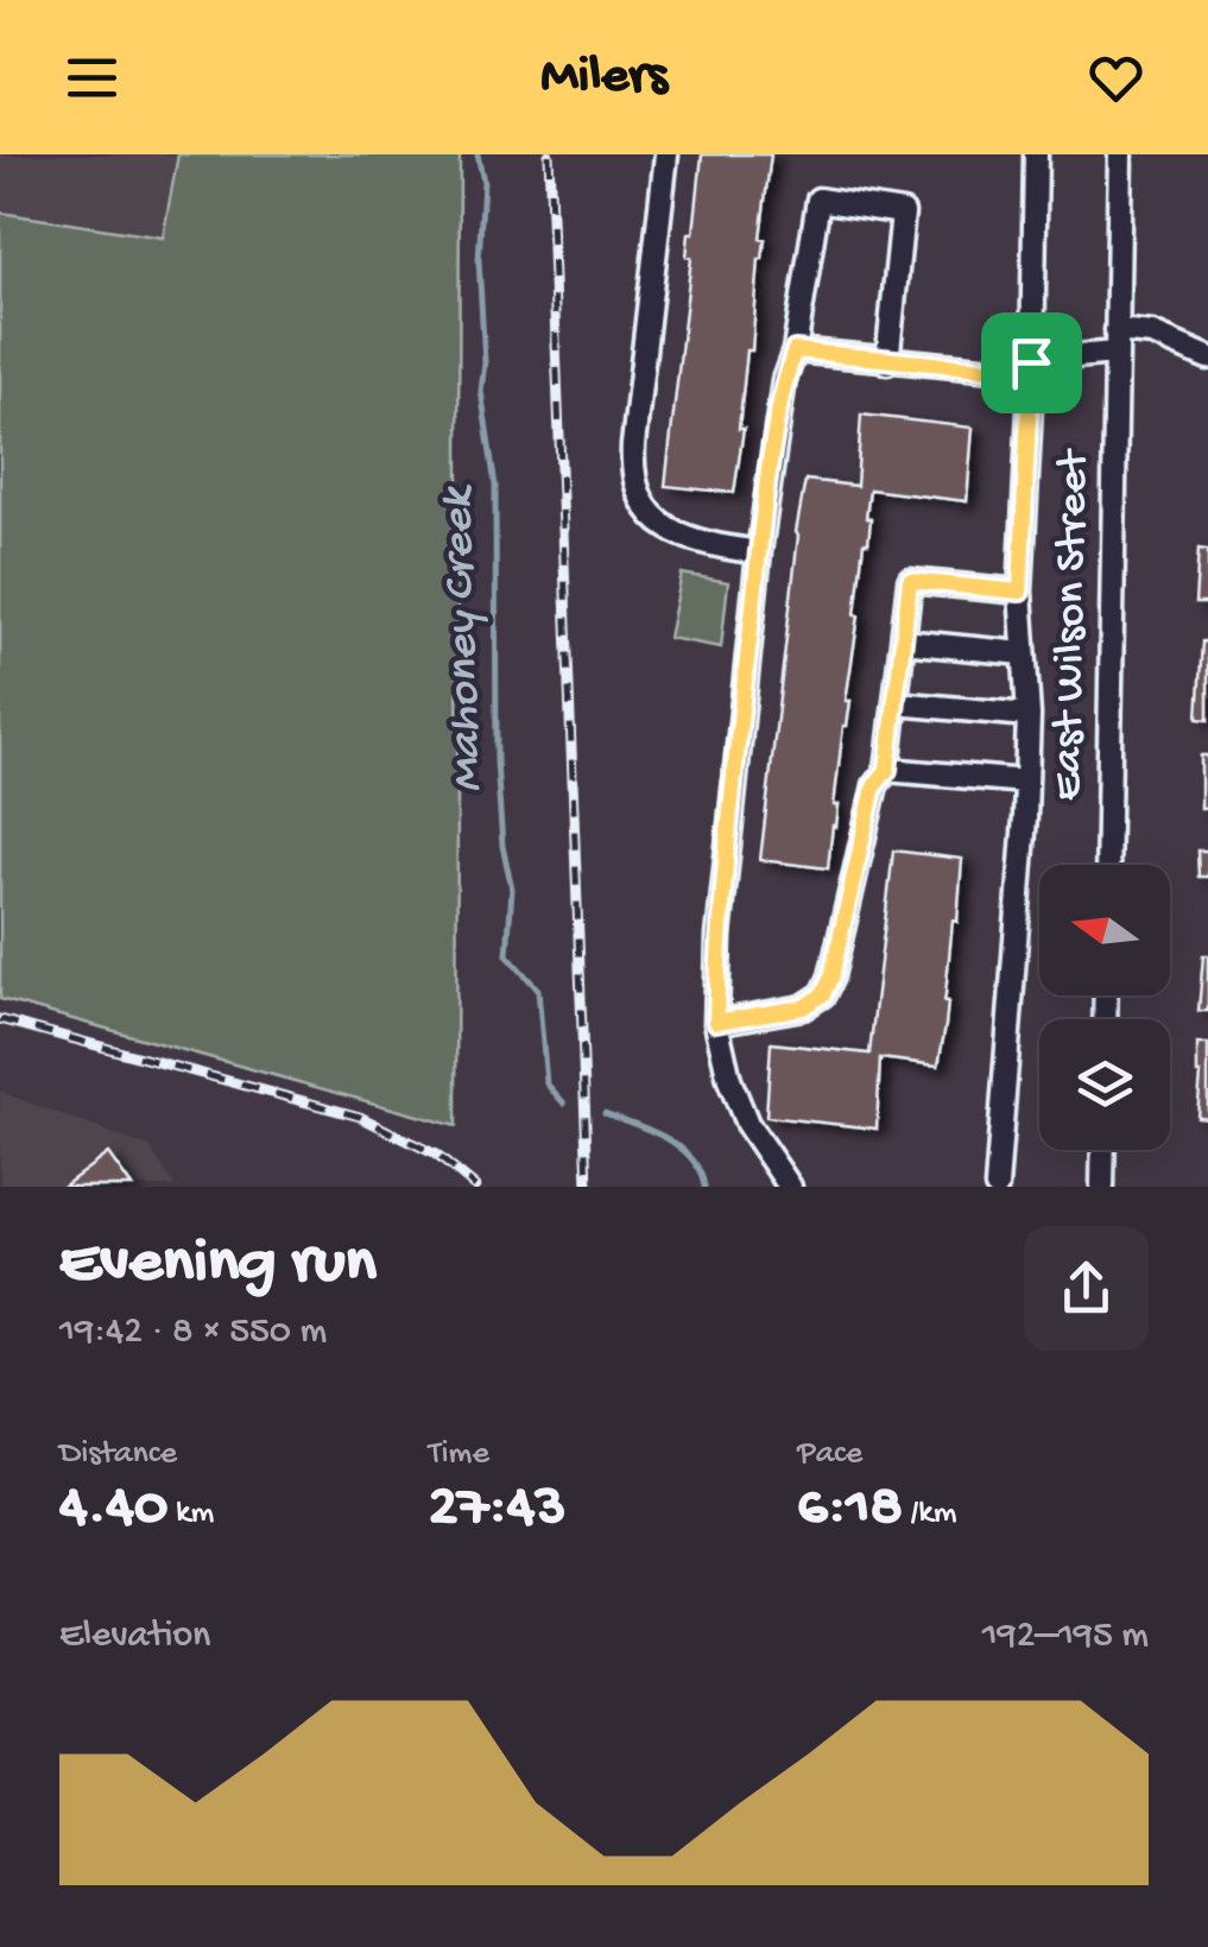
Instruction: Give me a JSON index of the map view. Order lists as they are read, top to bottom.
{
  "streets": {
    "street": ["East Wilson Street"]
  },
  "water": ["Mahoney Creek"],
  "north": "left",
  "page": {
    "header": "Milers",
    "heading": ["Evening run", "19:42 · 8 × 550 m"],
    "stats": [
      ["Distance", "4.40 km"],
      ["Time", "27:43"],
      ["Pace", "6:18 /km"]
    ],
    "chart": ["Elevation", "192–195 m"]
  }
}
